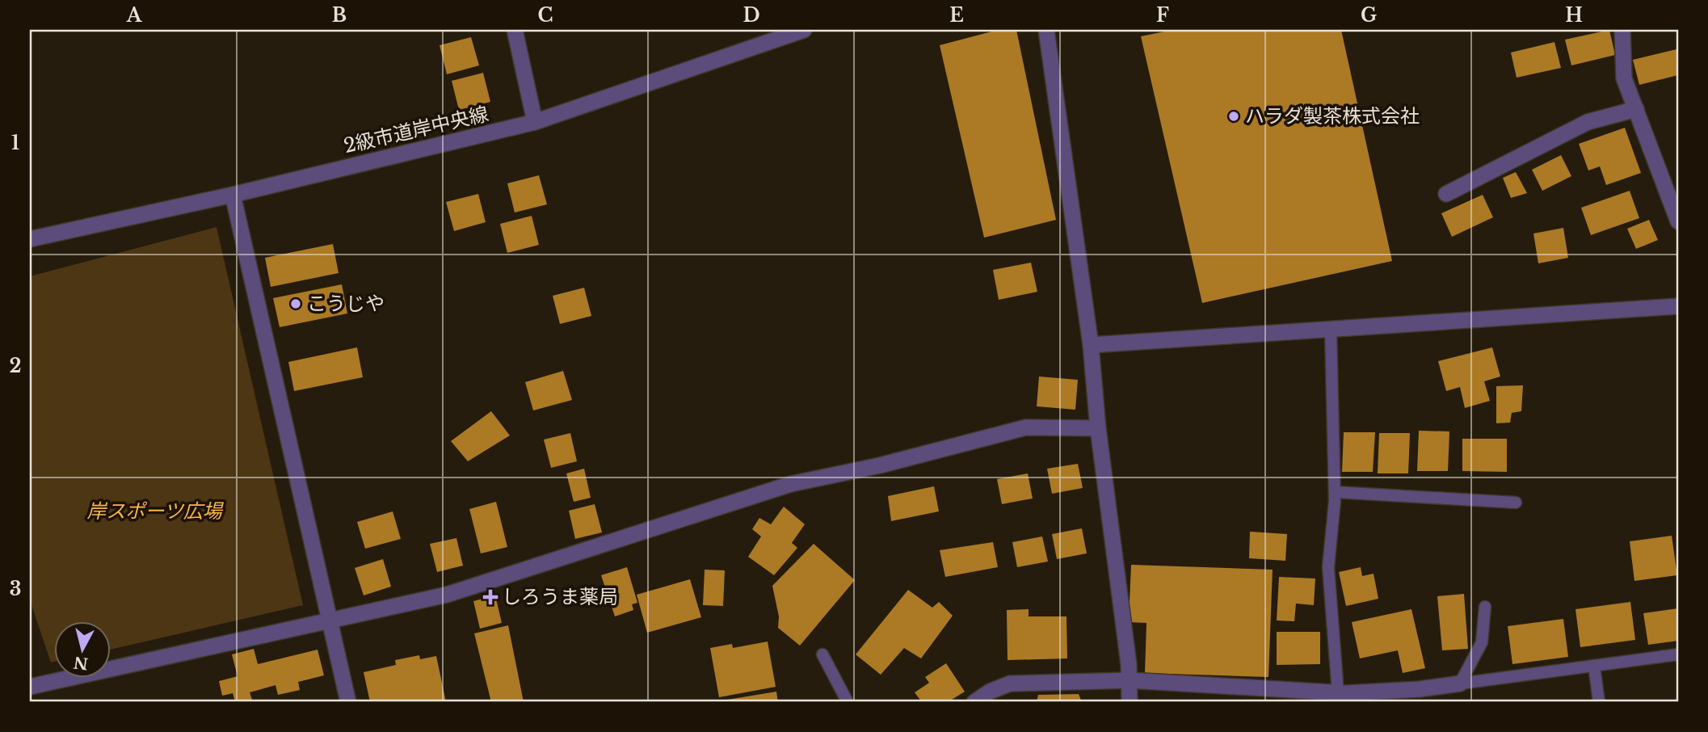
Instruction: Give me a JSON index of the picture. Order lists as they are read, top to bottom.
{
  "streets": {
    "street": ["2級市道岸中央線"]
  },
  "parks": ["岸スポーツ広場"],
  "places": {
    "other": ["ハラダ製茶株式会社", "こうじや"],
    "health": ["しろうま薬局"]
  },
  "north": "bottom",
  "grid": {
    "columns": [
      "A",
      "B",
      "C",
      "D",
      "E",
      "F",
      "G",
      "H"
    ],
    "rows": ["1", "2", "3"]
  }
}
